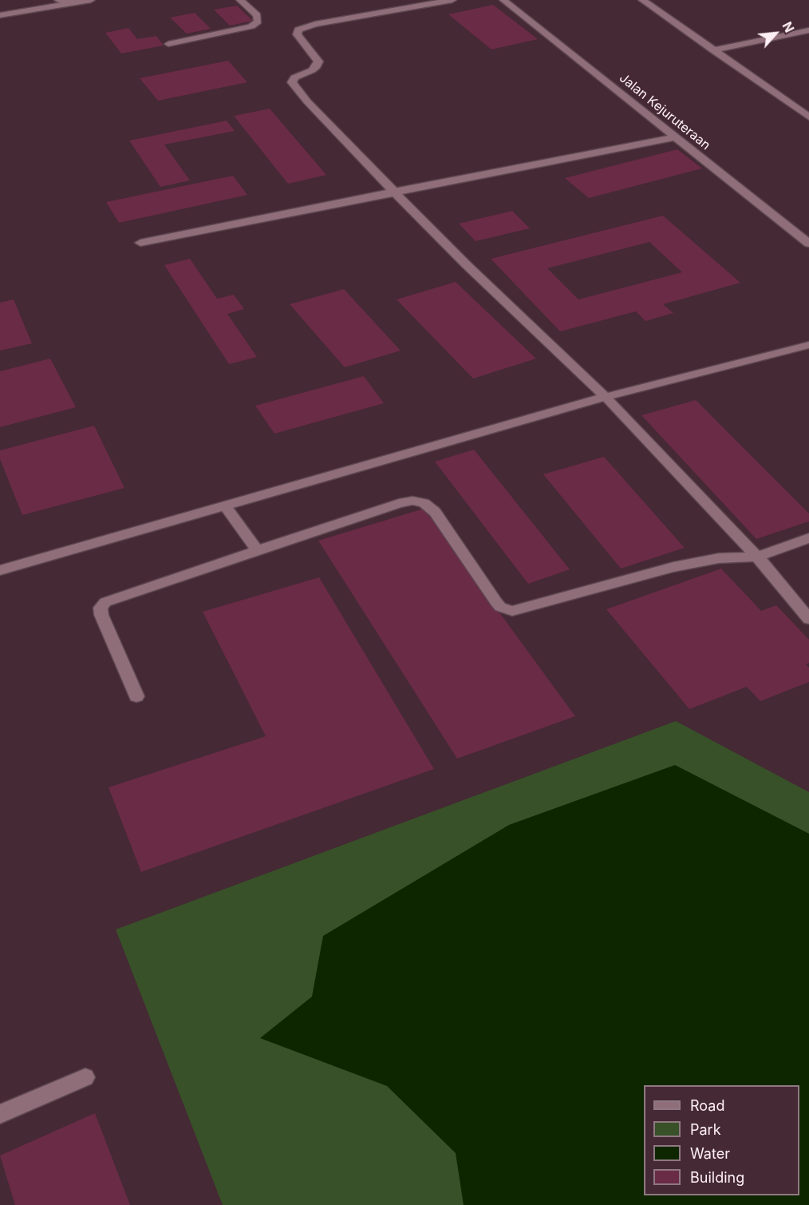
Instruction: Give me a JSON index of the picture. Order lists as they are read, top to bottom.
{
  "streets": {
    "street": ["Jalan Kejuruteraan"]
  },
  "legend": [
    "Road",
    "Park",
    "Water",
    "Building"
  ],
  "north": "top right"
}
